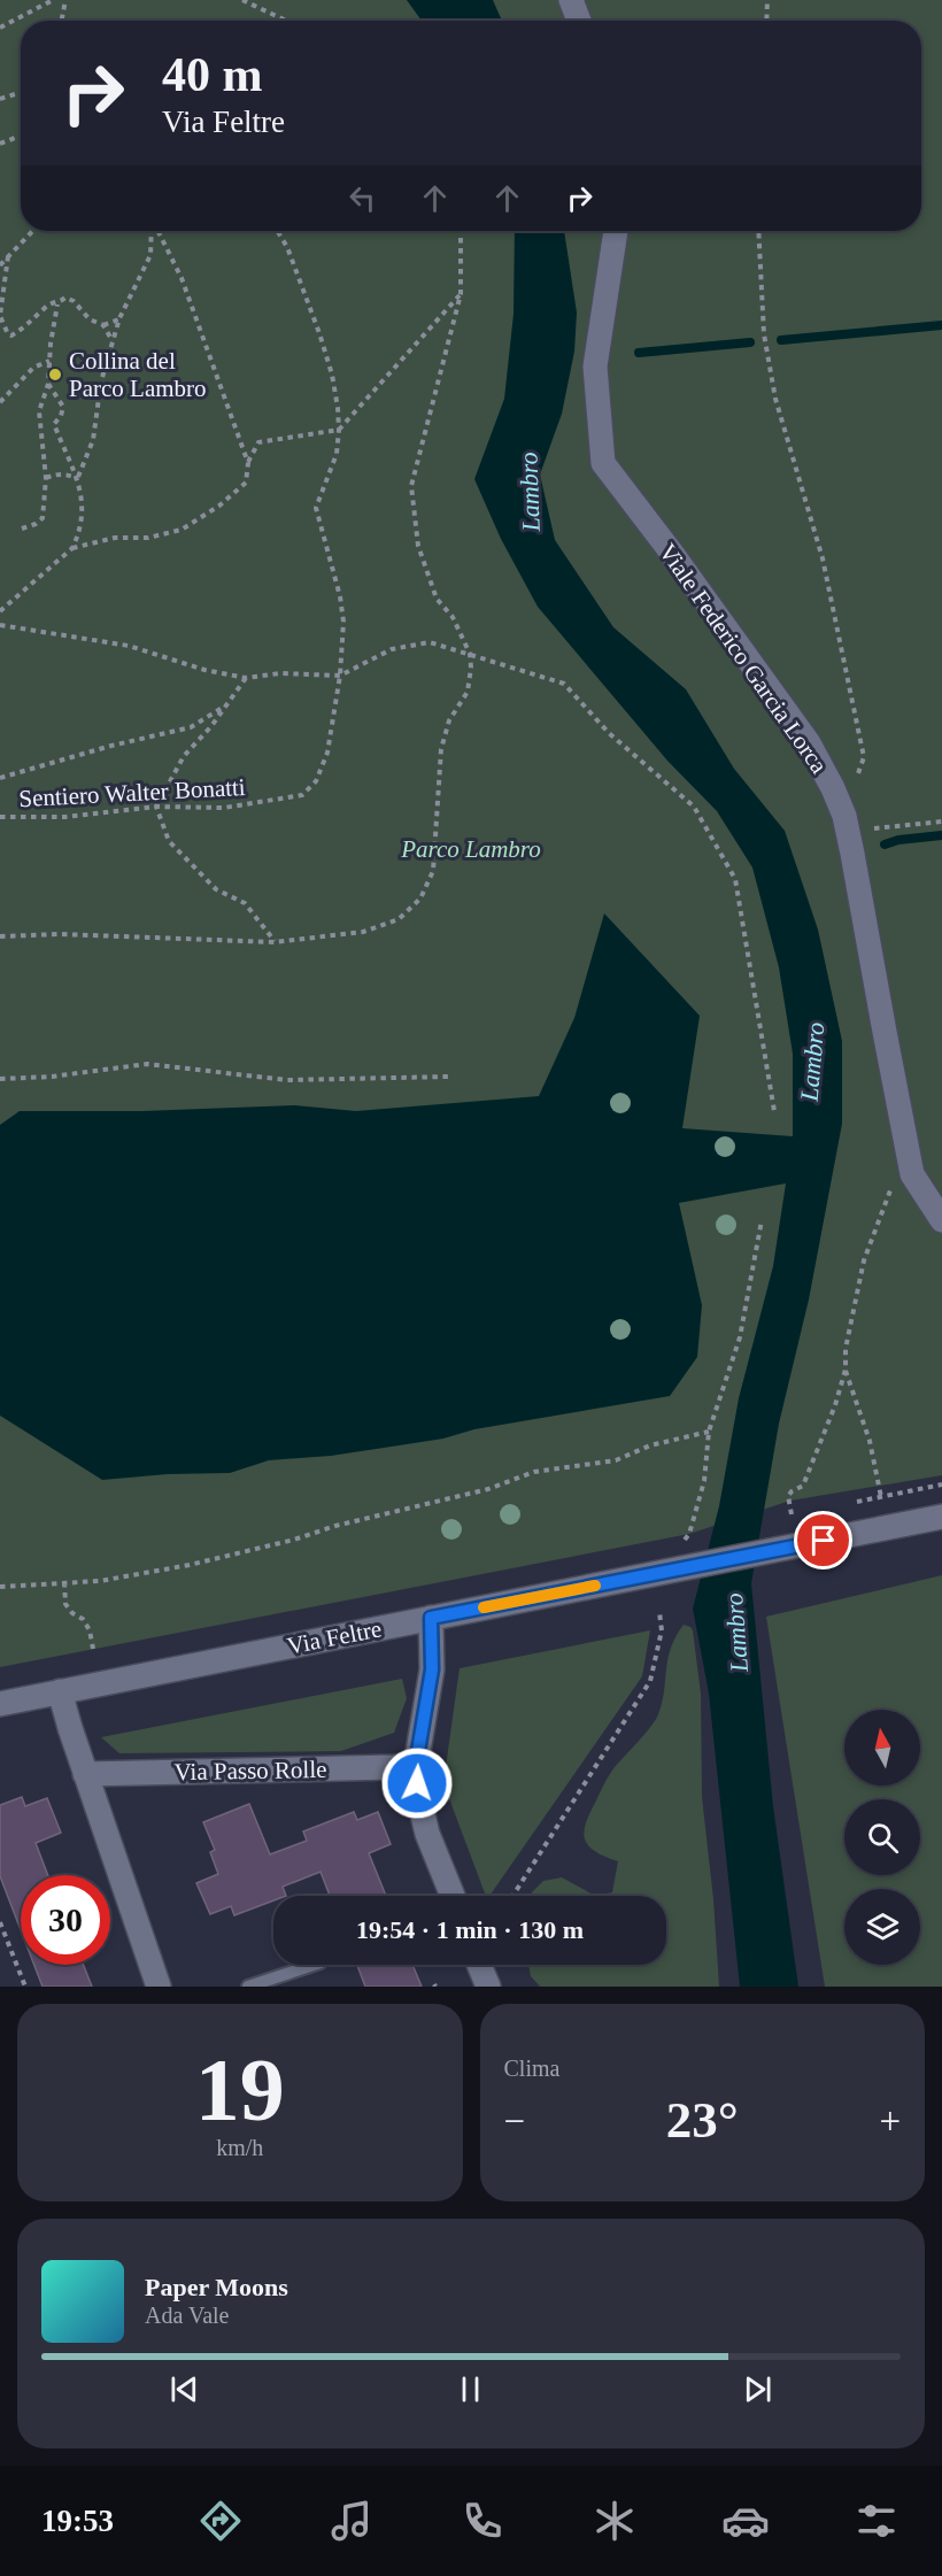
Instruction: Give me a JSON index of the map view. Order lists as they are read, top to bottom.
{
  "streets": {
    "street": ["Viale Federico Garcia Lorca", "Via Feltre", "Via Passo Rolle"],
    "path": ["Sentiero Walter Bonatti"]
  },
  "water": ["Lambro"],
  "parks": ["Parco Lambro"],
  "places": ["Collina del Parco Lambro"],
  "north": "top",
  "page": {
    "turn": ["40 m", "Via Feltre"],
    "limit": "30",
    "trip": "19:54 · 1 min · 130 m",
    "tile": [
      ["19", "km/h"],
      "Clima"
    ],
    "heat": ["−", "23°", "+"],
    "song": ["Paper Moons", "Ada Vale"],
    "tabs": "19:53"
  }
}
